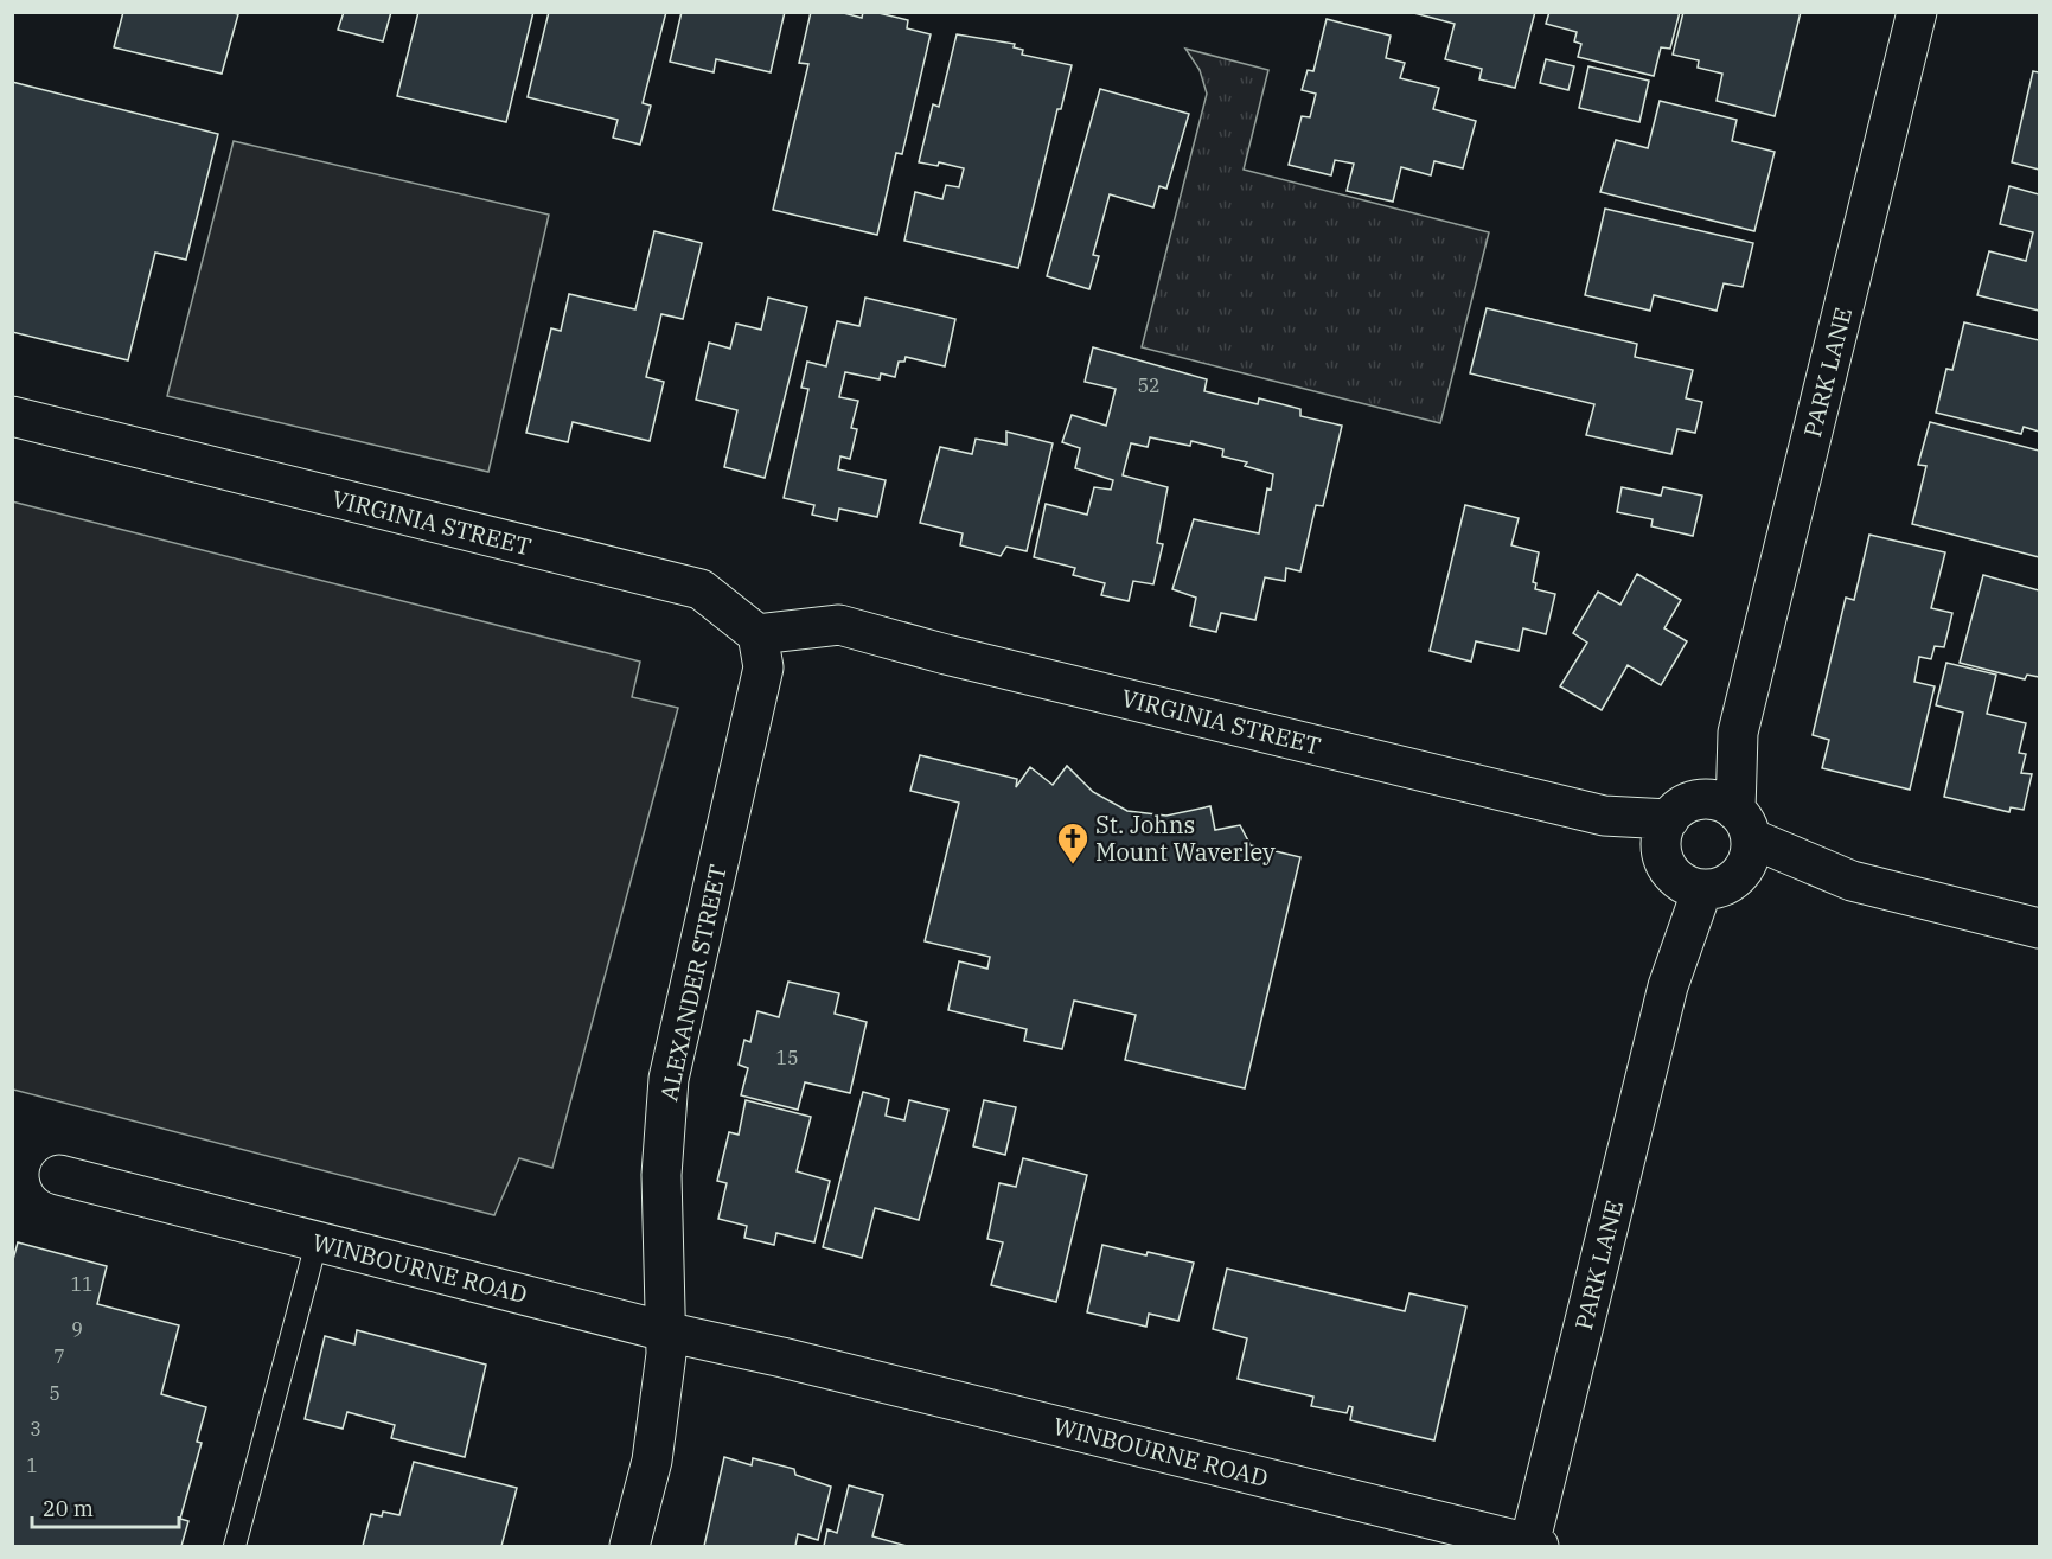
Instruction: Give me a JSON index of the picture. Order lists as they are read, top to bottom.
{
  "streets": {
    "street": [
      "PARK LANE",
      "VIRGINIA STREET",
      "ALEXANDER STREET",
      "WINBOURNE ROAD"
    ]
  },
  "crossings": [
    ["PARK LANE", "VIRGINIA STREET"],
    ["PARK LANE", "WINBOURNE ROAD"],
    ["VIRGINIA STREET", "ALEXANDER STREET"],
    ["ALEXANDER STREET", "WINBOURNE ROAD"]
  ],
  "places": {
    "church": ["St. Johns Mount Waverley"]
  },
  "house_numbers": [
    "52",
    "15",
    "11",
    "9",
    "7",
    "5",
    "3",
    "1"
  ],
  "scale_bar": "20 m"
}
